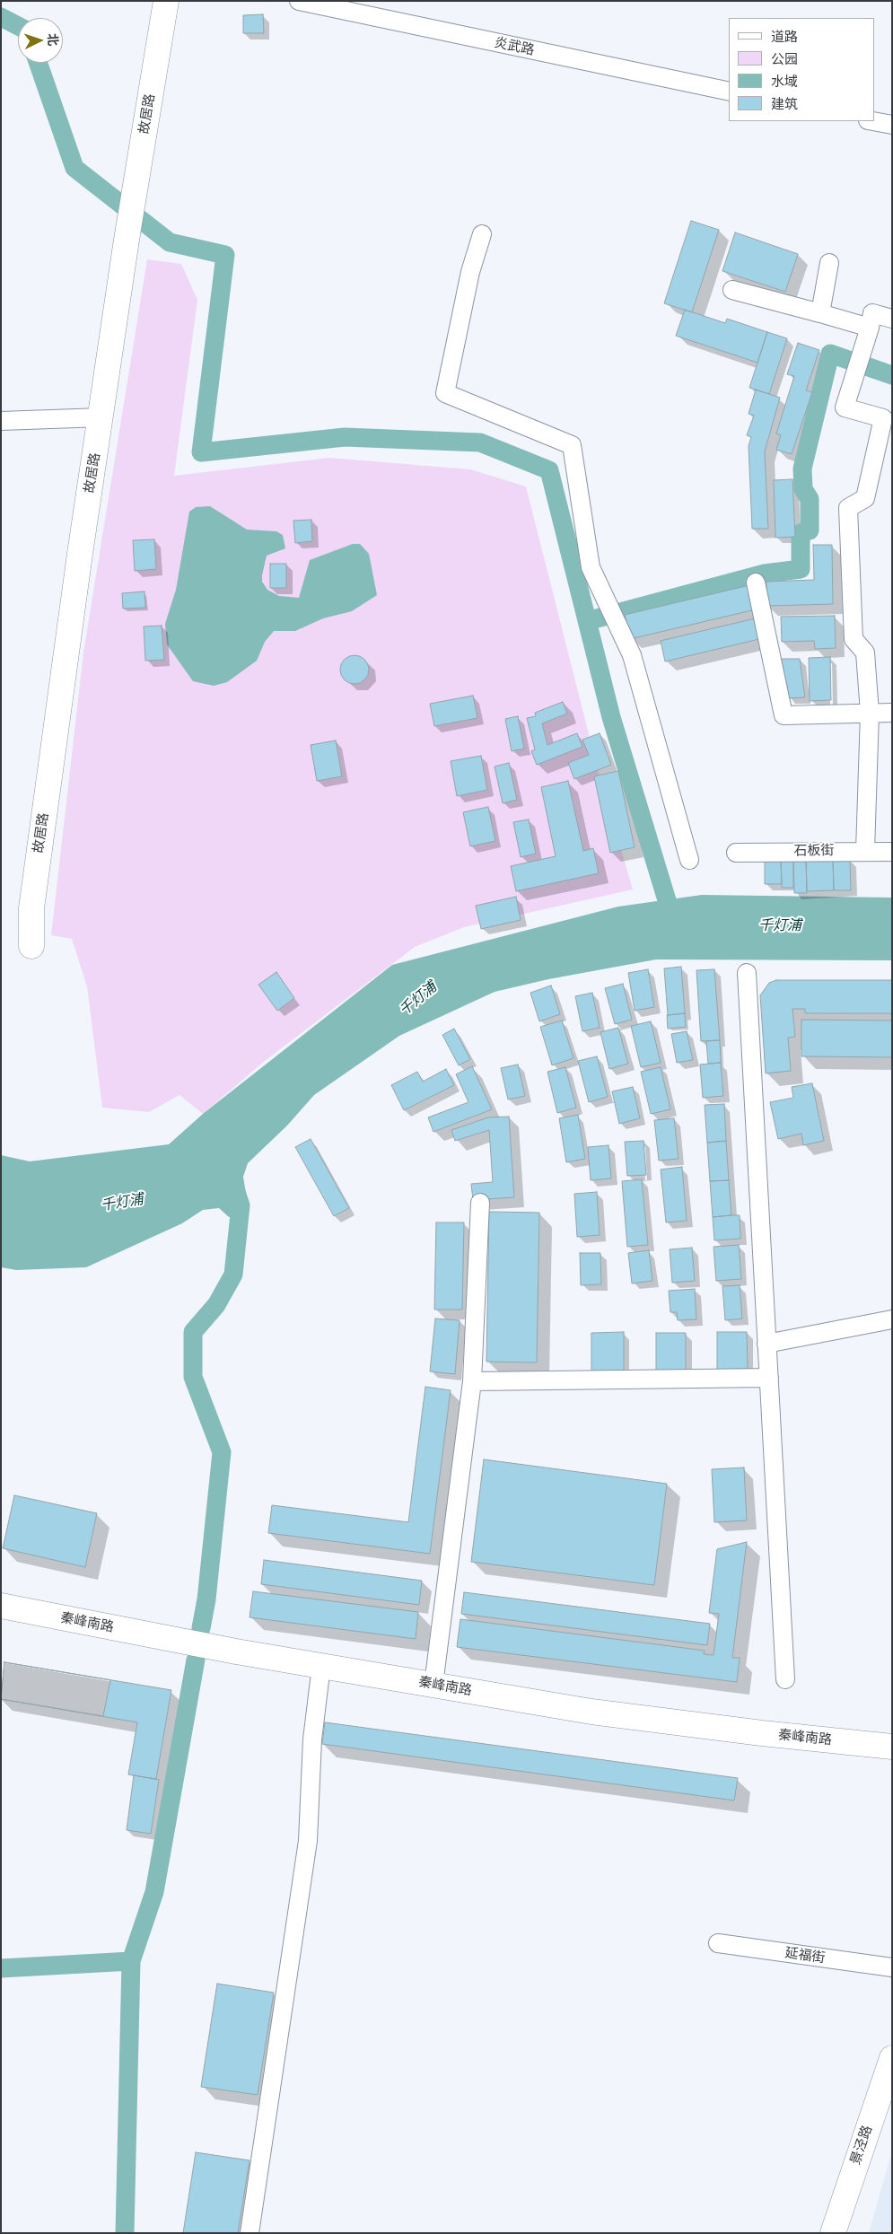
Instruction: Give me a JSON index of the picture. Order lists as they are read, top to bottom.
{
  "streets": {
    "street": [
      "炎武路",
      "故居路",
      "石板街",
      "秦峰南路",
      "延福街",
      "景泾路"
    ]
  },
  "water": ["千灯浦"],
  "legend": [
    "道路",
    "公园",
    "水域",
    "建筑"
  ],
  "north": "right"
}
